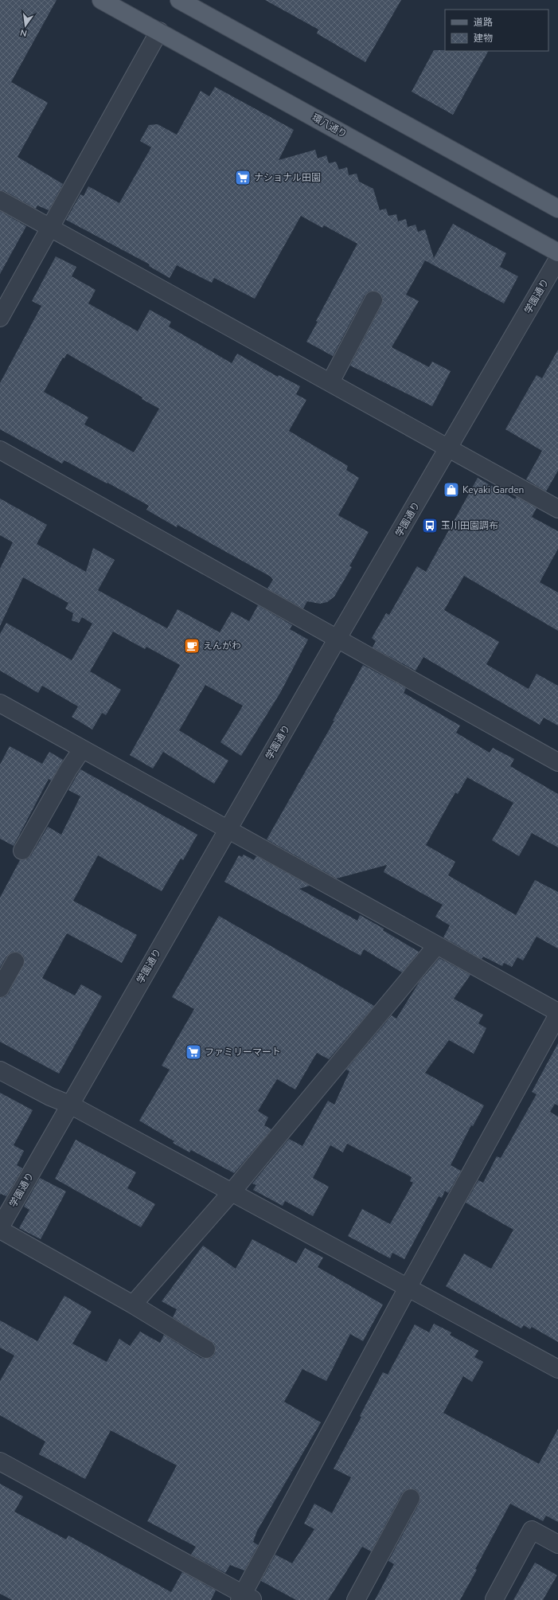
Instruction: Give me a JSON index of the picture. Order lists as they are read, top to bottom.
{
  "streets": {
    "main road": ["環八通り"],
    "street": ["学園通り"]
  },
  "places": {
    "supermarket": ["ナショナル田園", "ファミリーマート"],
    "shop": ["Keyaki Garden"],
    "bus stop": ["玉川田園調布"],
    "cafe": ["えんがわ"]
  },
  "legend": ["道路", "建物"],
  "north": "bottom"
}
